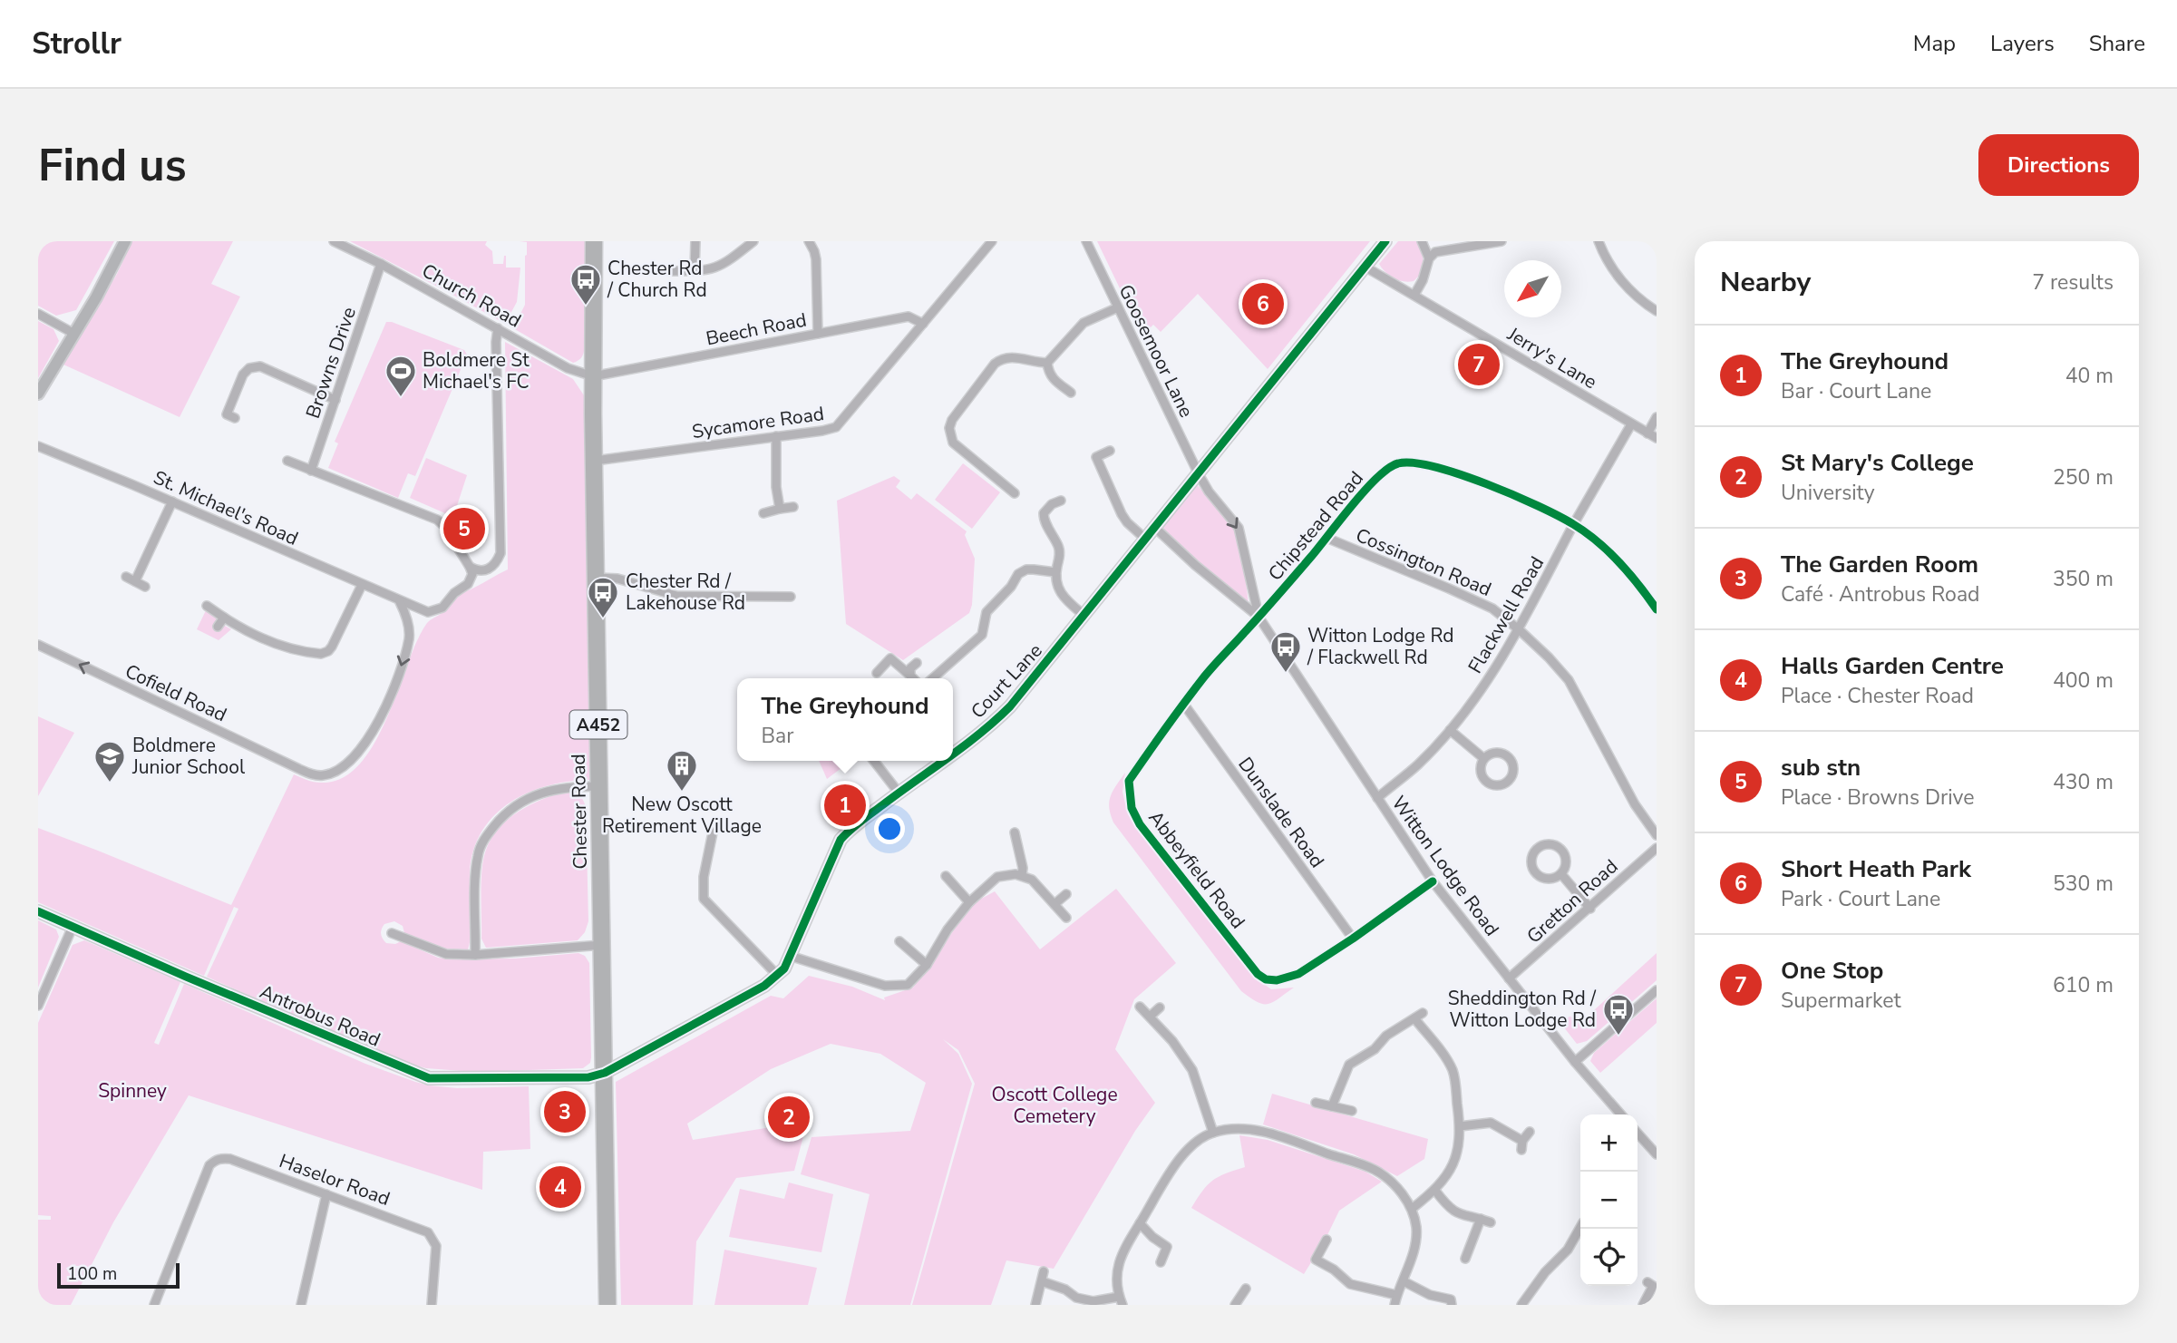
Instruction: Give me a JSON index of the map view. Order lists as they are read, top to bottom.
{
  "streets": {
    "highway": ["A452", "Chester Road"],
    "street": [
      "Church Road",
      "Beech Road",
      "Goosemoor Lane",
      "Jerry's Lane",
      "Browns Drive",
      "Sycamore Road",
      "St. Michael's Road",
      "Chipstead Road",
      "Cossington Road",
      "Flackwell Road",
      "Court Lane",
      "Cofield Road",
      "Dunslade Road",
      "Witton Lodge Road",
      "Abbeyfield Road",
      "Gretton Road",
      "Antrobus Road",
      "Haselor Road"
    ]
  },
  "crossings": [
    ["Church Road", "Beech Road"],
    ["Church Road", "Browns Drive"],
    ["Church Road", "Chester Road"],
    ["Beech Road", "Sycamore Road"],
    ["Beech Road", "Chester Road"],
    ["Goosemoor Lane", "Court Lane"],
    ["Goosemoor Lane", "Witton Lodge Road"],
    ["Jerry's Lane", "Flackwell Road"],
    ["Jerry's Lane", "Court Lane"],
    ["Sycamore Road", "Chester Road"],
    ["St. Michael's Road", "Cofield Road"],
    ["Chipstead Road", "Cossington Road"],
    ["Chipstead Road", "Flackwell Road"],
    ["Chipstead Road", "Witton Lodge Road"],
    ["Chipstead Road", "Abbeyfield Road"],
    ["Cossington Road", "Flackwell Road"],
    ["Flackwell Road", "Witton Lodge Road"],
    ["Court Lane", "Chester Road"],
    ["Court Lane", "Witton Lodge Road"],
    ["Court Lane", "Antrobus Road"],
    ["Chester Road", "Antrobus Road"],
    ["Dunslade Road", "Abbeyfield Road"],
    ["Witton Lodge Road", "Abbeyfield Road"],
    ["Witton Lodge Road", "Gretton Road"]
  ],
  "parks": ["Spinney", "Oscott College Cemetery"],
  "places": {
    "bus stop": [
      "Chester Rd / Church Rd",
      "Chester Rd / Lakehouse Rd",
      "Witton Lodge Rd / Flackwell Rd",
      "Sheddington Rd / Witton Lodge Rd"
    ],
    "sports": ["Boldmere St Michael's FC"],
    "school or university": ["Boldmere Junior School"],
    "building": ["New Oscott Retirement Village"]
  },
  "scale_bar": "100 m",
  "north": "bottom left",
  "page": {
    "header": "Strollr",
    "nav": ["Map", "Layers", "Share"],
    "buttons": "Directions",
    "title": "Find us",
    "heading": ["Nearby", "7 results"],
    "pins": [
      "6",
      "7",
      "5",
      "1",
      "3",
      "2",
      "4"
    ],
    "list": [
      {
        "mark": "1",
        "name": "The Greyhound",
        "note": "Bar · Court Lane",
        "value": "40 m"
      },
      {
        "mark": "2",
        "name": "St Mary's College",
        "note": "University",
        "value": "250 m"
      },
      {
        "mark": "3",
        "name": "The Garden Room",
        "note": "Café · Antrobus Road",
        "value": "350 m"
      },
      {
        "mark": "4",
        "name": "Halls Garden Centre",
        "note": "Place · Chester Road",
        "value": "400 m"
      },
      {
        "mark": "5",
        "name": "sub stn",
        "note": "Place · Browns Drive",
        "value": "430 m"
      },
      {
        "mark": "6",
        "name": "Short Heath Park",
        "note": "Park · Court Lane",
        "value": "530 m"
      },
      {
        "mark": "7",
        "name": "One Stop",
        "note": "Supermarket",
        "value": "610 m"
      }
    ],
    "popup": ["The Greyhound", "Bar"],
    "map_buttons": ["+", "−"],
    "scale": "100 m"
  }
}
